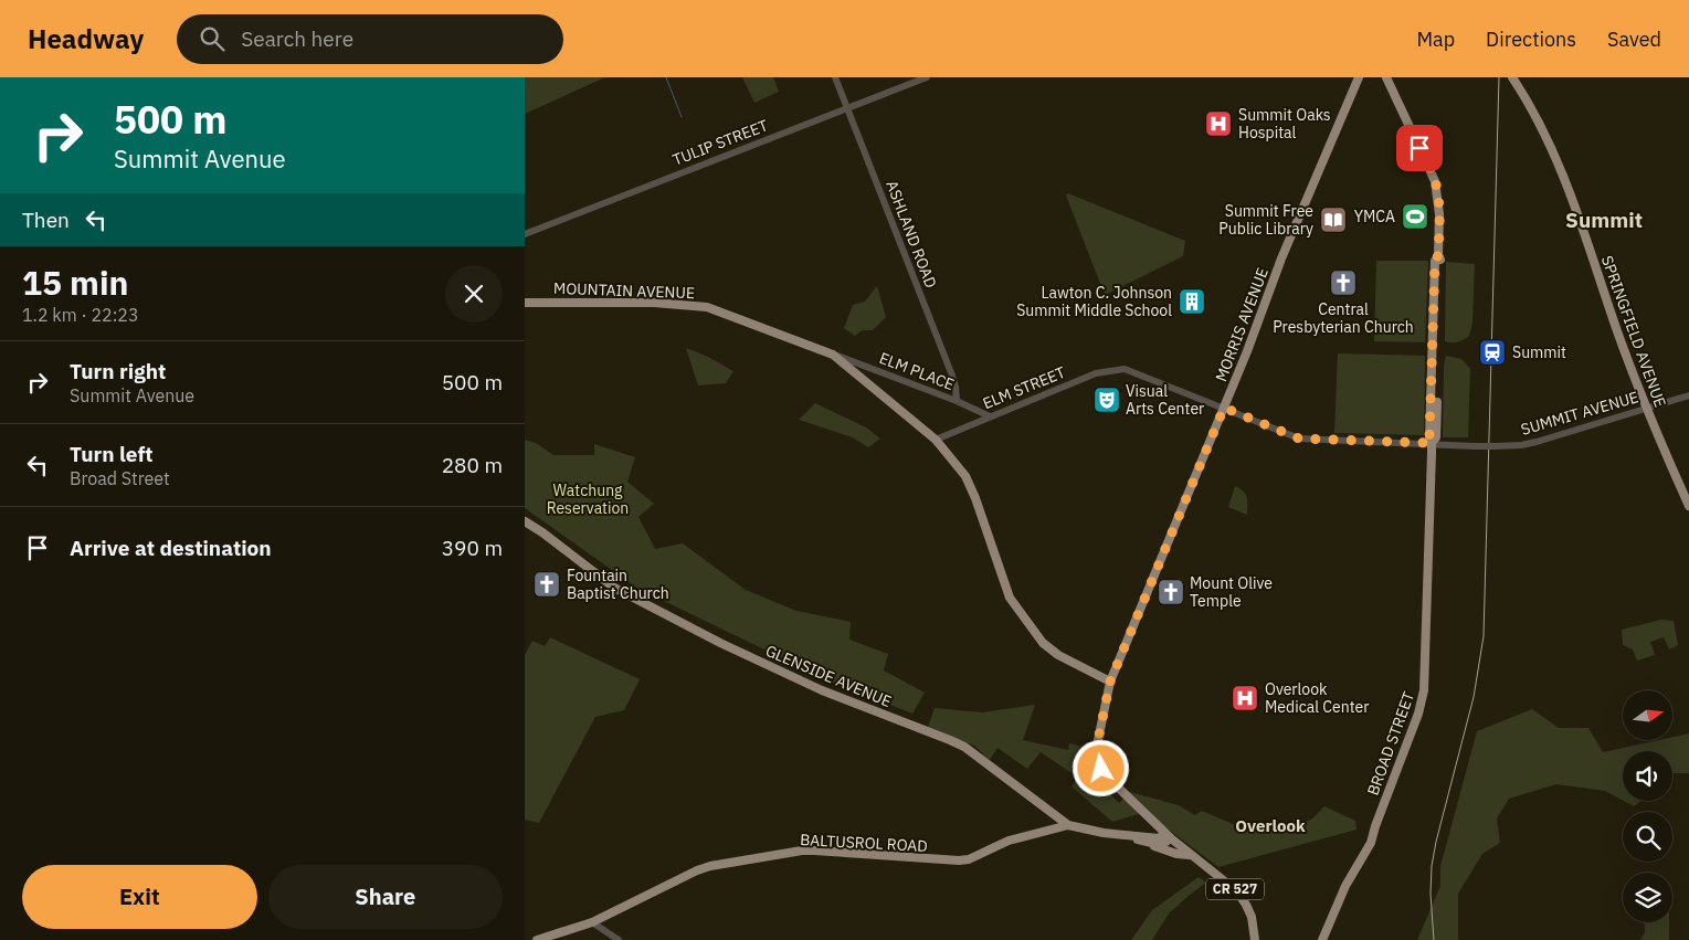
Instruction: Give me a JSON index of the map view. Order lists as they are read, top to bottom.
{
  "streets": {
    "main road": [
      "MOUNTAIN AVENUE",
      "MORRIS AVENUE",
      "SPRINGFIELD AVENUE",
      "GLENSIDE AVENUE",
      "BROAD STREET",
      "BALTUSROL ROAD",
      "CR 527"
    ],
    "street": [
      "TULIP STREET",
      "ASHLAND ROAD",
      "ELM PLACE",
      "ELM STREET",
      "SUMMIT AVENUE"
    ]
  },
  "crossings": [
    ["TULIP STREET", "ASHLAND ROAD"],
    ["ASHLAND ROAD", "ELM PLACE"],
    ["MOUNTAIN AVENUE", "MORRIS AVENUE"],
    ["MOUNTAIN AVENUE", "ELM PLACE"],
    ["MOUNTAIN AVENUE", "ELM STREET"],
    ["MORRIS AVENUE", "SUMMIT AVENUE"],
    ["MORRIS AVENUE", "GLENSIDE AVENUE"],
    ["SPRINGFIELD AVENUE", "SUMMIT AVENUE"],
    ["ELM PLACE", "ELM STREET"],
    ["ELM STREET", "SUMMIT AVENUE"],
    ["SUMMIT AVENUE", "BROAD STREET"],
    ["GLENSIDE AVENUE", "BALTUSROL ROAD"]
  ],
  "districts": ["Summit", "Overlook"],
  "parks": ["Watchung Reservation"],
  "places": {
    "hospital": ["Summit Oaks Hospital", "Overlook Medical Center"],
    "sports": ["YMCA"],
    "library": ["Summit Free Public Library"],
    "church": ["Central Presbyterian Church", "Fountain Baptist Church", "Mount Olive Temple"],
    "building": ["Lawton C. Johnson Summit Middle School"],
    "station": ["Summit"],
    "theatre": ["Visual Arts Center"]
  },
  "north": "right",
  "page": {
    "header": "Headway",
    "search": "Search here",
    "nav": ["Map", "Directions", "Saved"],
    "turn": ["500 m", "Summit Avenue"],
    "then": "Then",
    "heading": ["15 min", "1.2 km · 22:23"],
    "list": [
      {
        "name": "Turn right",
        "note": "Summit Avenue",
        "value": "500 m"
      },
      {
        "name": "Turn left",
        "note": "Broad Street",
        "value": "280 m"
      },
      {
        "name": "Arrive at destination",
        "value": "390 m"
      }
    ],
    "buttons": ["Exit", "Share"]
  }
}
